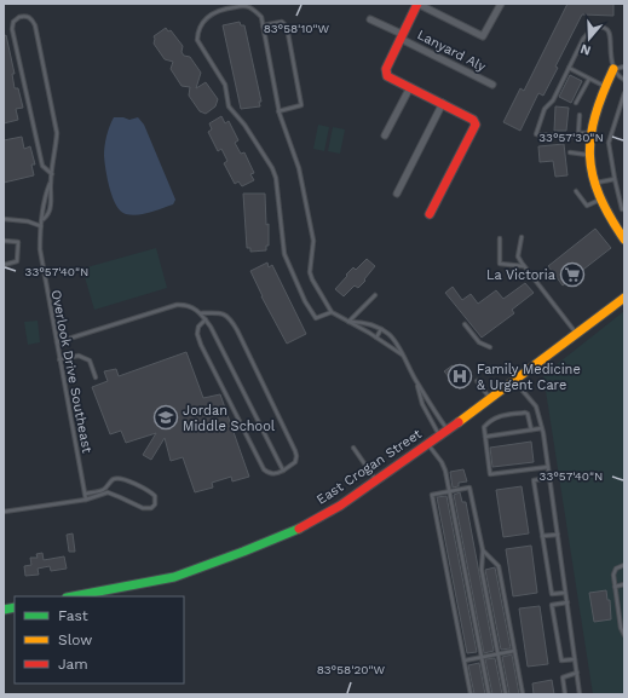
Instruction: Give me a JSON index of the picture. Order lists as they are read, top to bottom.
{
  "streets": {
    "main road": ["East Crogan Street"],
    "street": ["Lanyard Aly"],
    "lane": ["Overlook Drive Southeast"]
  },
  "places": {
    "supermarket": ["La Victoria"],
    "hospital": ["Family Medicine & Urgent Care"],
    "school or university": ["Jordan Middle School"]
  },
  "legend": ["Fast", "Slow", "Jam"],
  "north": "bottom",
  "coordinates": [
    "83°58'10\"W",
    "33°57'30\"N",
    "33°57'40\"N",
    "83°58'20\"W"
  ]
}
